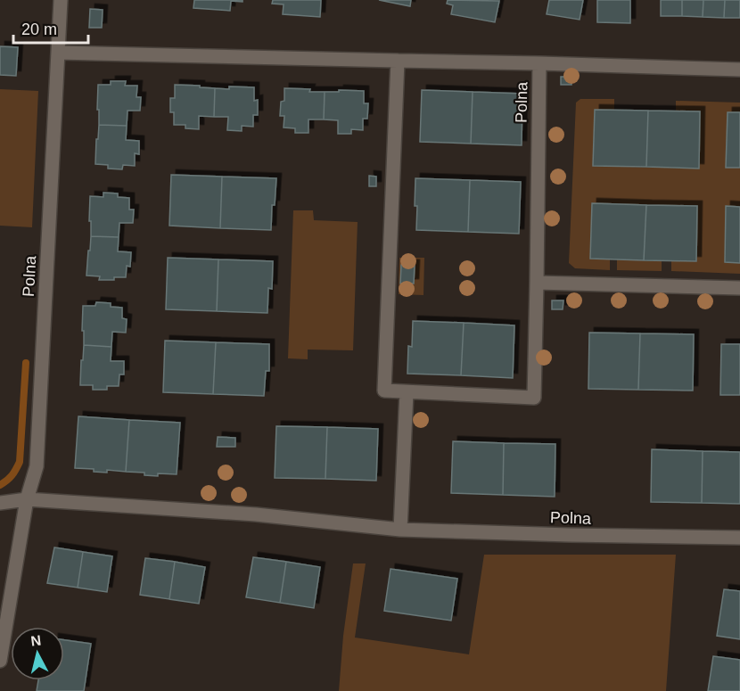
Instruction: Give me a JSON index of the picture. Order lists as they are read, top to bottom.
{
  "streets": {
    "street": ["Polna"]
  },
  "scale_bar": "20 m",
  "north": "top"
}
